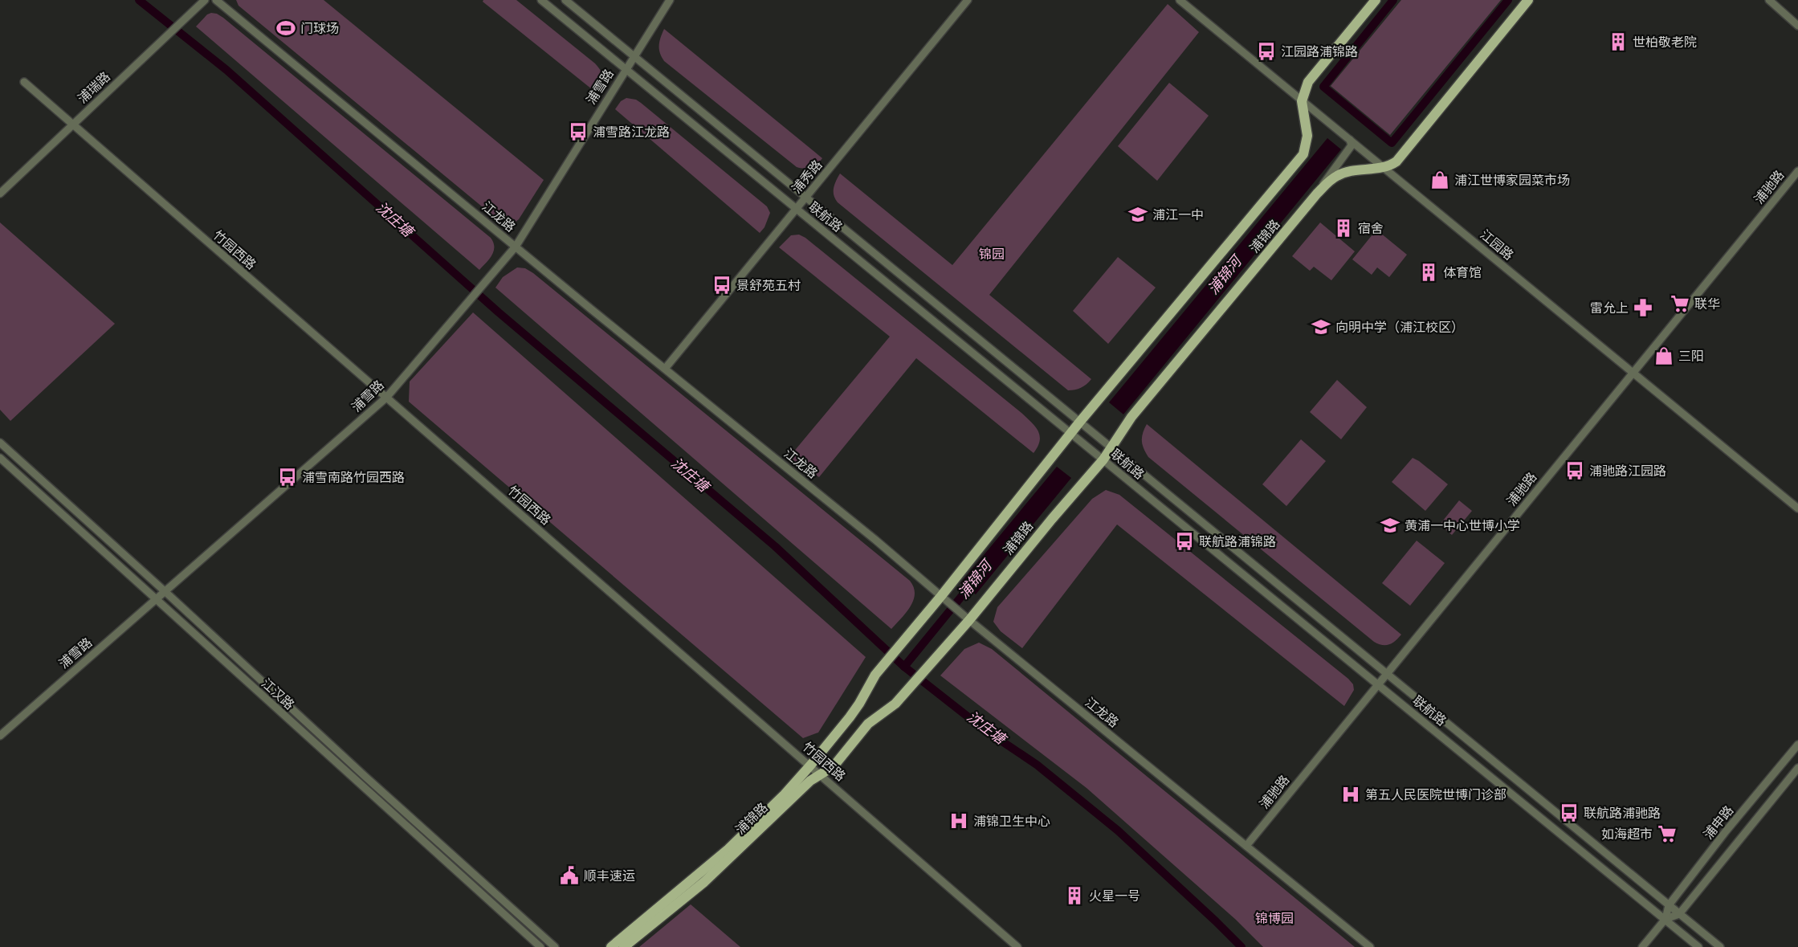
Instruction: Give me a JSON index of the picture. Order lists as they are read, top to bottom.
{
  "streets": {
    "main road": ["浦锦路"],
    "street": [
      "浦雪路",
      "浦瑞路",
      "浦秀路",
      "浦驰路",
      "江龙路",
      "联航路",
      "江园路",
      "竹园西路",
      "江汉路",
      "浦申路"
    ]
  },
  "crossings": [
    ["浦雪路", "江龙路"],
    ["浦雪路", "联航路"],
    ["浦雪路", "竹园西路"],
    ["浦雪路", "江汉路"],
    ["浦瑞路", "竹园西路"],
    ["浦秀路", "江龙路"],
    ["浦秀路", "联航路"],
    ["浦驰路", "江龙路"],
    ["浦驰路", "联航路"],
    ["浦驰路", "江园路"],
    ["江龙路", "浦锦路"],
    ["联航路", "浦锦路"],
    ["联航路", "浦申路"],
    ["浦锦路", "江园路"],
    ["浦锦路", "竹园西路"]
  ],
  "water": ["沈庄塘", "浦锦河"],
  "parks": ["锦园", "锦博园"],
  "places": {
    "sports": ["门球场"],
    "building": [
      "世柏敬老院",
      "宿舍",
      "体育馆",
      "火星一号"
    ],
    "bus stop": [
      "江园路浦锦路",
      "浦雪路江龙路",
      "景舒苑五村",
      "浦驰路江园路",
      "浦雪南路竹园西路",
      "联航路浦锦路",
      "联航路浦驰路"
    ],
    "shop": ["浦江世博家园菜市场", "三阳"],
    "school or university": ["浦江一中", "向明中学（浦江校区）", "黄浦一中心世博小学"],
    "supermarket": ["联华", "如海超市"],
    "pharmacy": ["雷允上"],
    "hospital": ["第五人民医院世博门诊部", "浦锦卫生中心"],
    "public building": ["顺丰速运"]
  }
}
